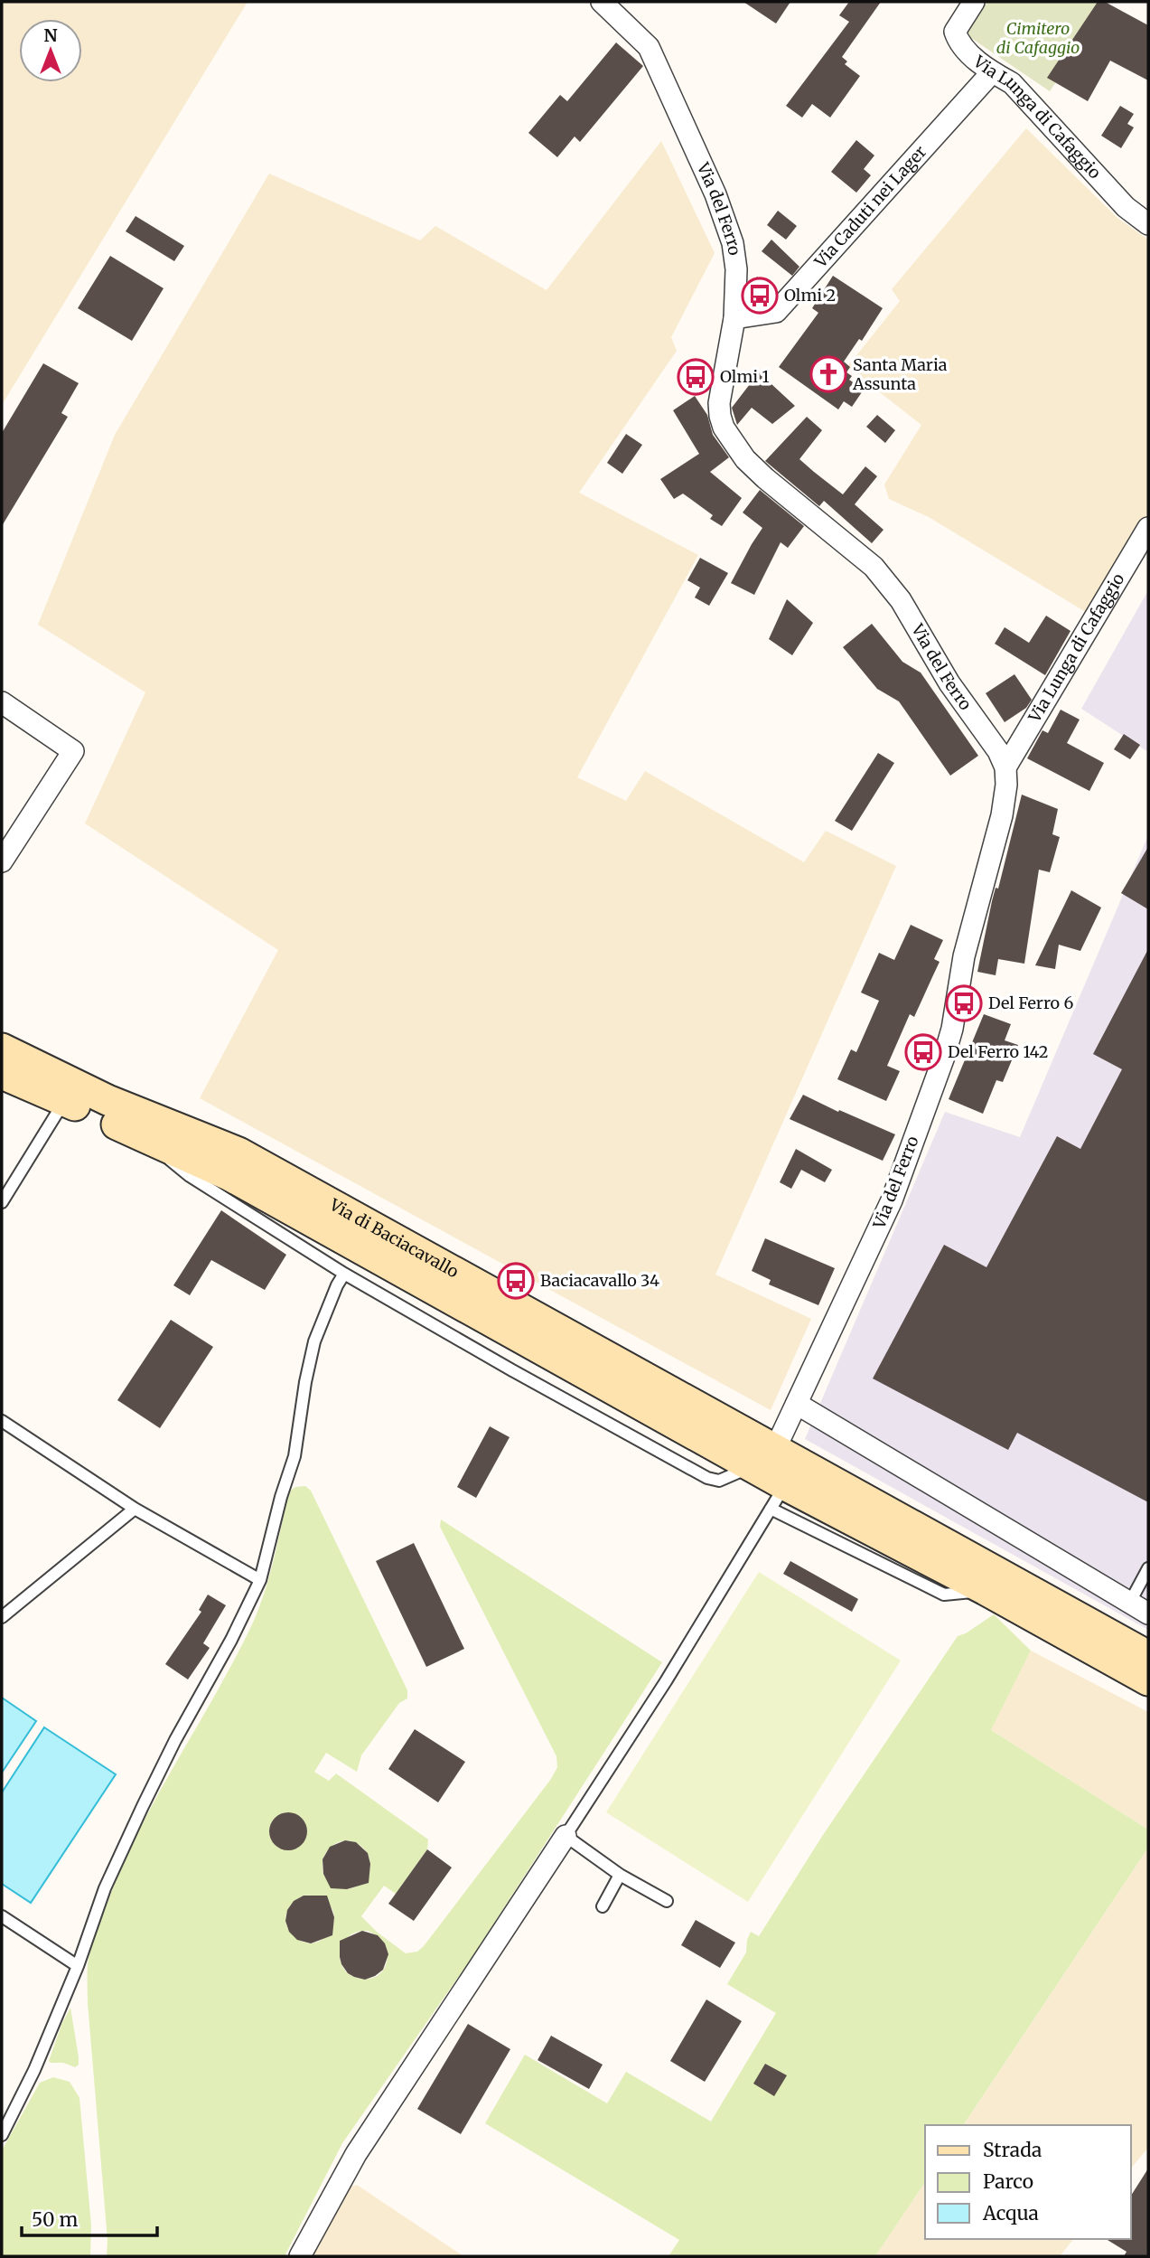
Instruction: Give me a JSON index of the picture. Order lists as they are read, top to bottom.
{
  "streets": {
    "main road": ["Via di Baciacavallo"],
    "street": ["Via Lunga di Cafaggio", "Via Caduti nei Lager", "Via del Ferro"]
  },
  "crossings": [
    ["Via Lunga di Cafaggio", "Via Caduti nei Lager"],
    ["Via Lunga di Cafaggio", "Via del Ferro"],
    ["Via del Ferro", "Via di Baciacavallo"]
  ],
  "parks": ["Cimitero di Cafaggio"],
  "places": {
    "bus stop": [
      "Olmi 2",
      "Olmi 1",
      "Del Ferro 6",
      "Del Ferro 142",
      "Baciacavallo 34"
    ],
    "church": ["Santa Maria Assunta"]
  },
  "legend": ["Strada", "Parco", "Acqua"],
  "scale_bar": "50 m",
  "north": "top"
}
